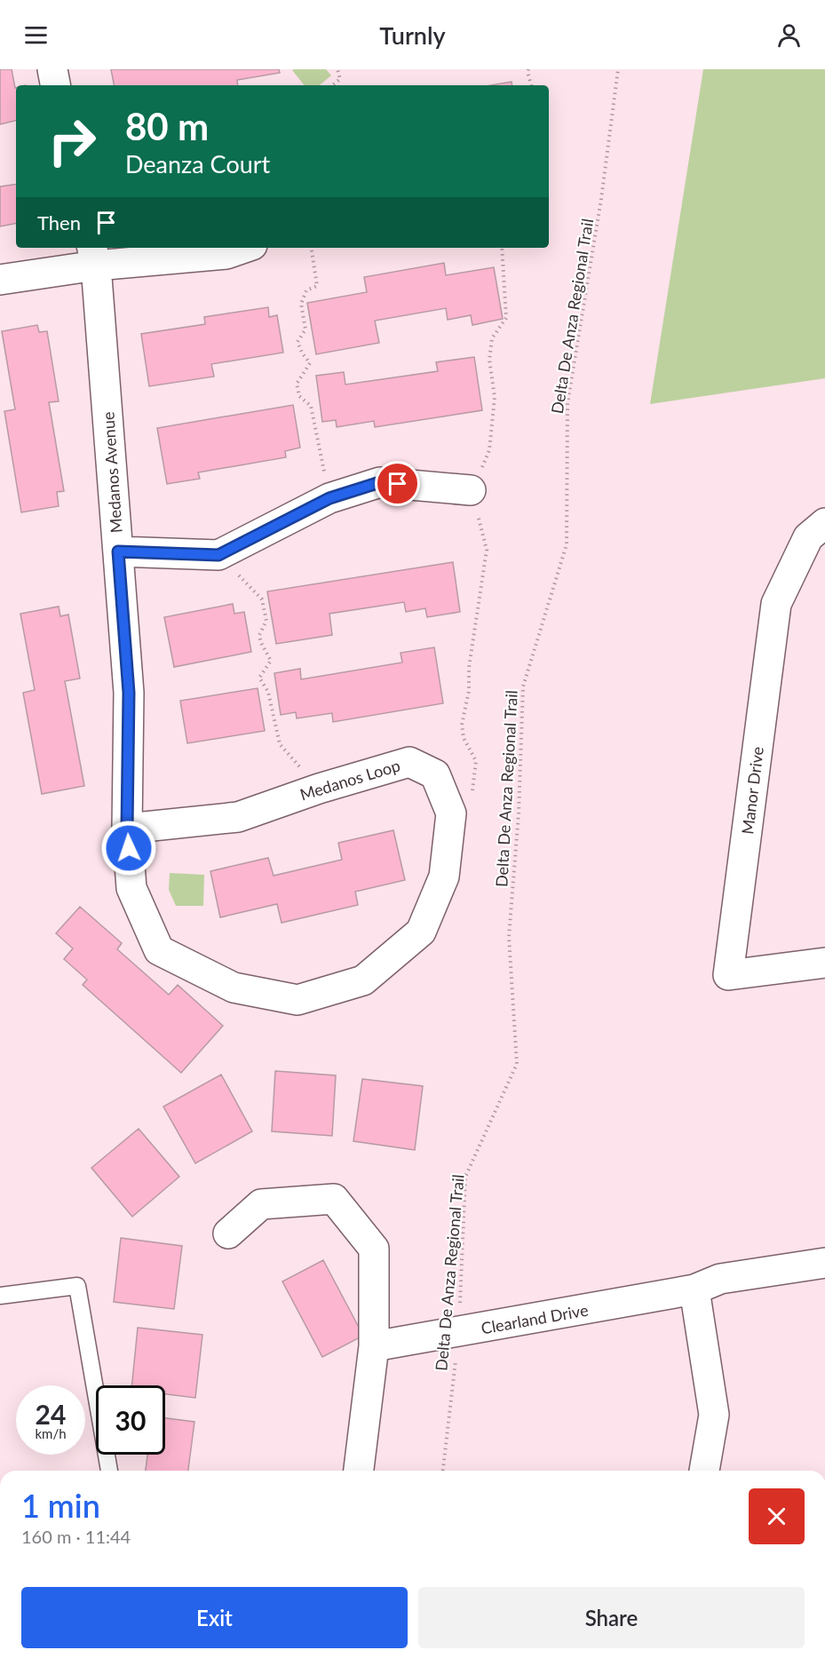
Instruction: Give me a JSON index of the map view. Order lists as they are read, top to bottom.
{
  "streets": {
    "street": [
      "Medanos Avenue",
      "Medanos Loop",
      "Manor Drive",
      "Clearland Drive"
    ],
    "path": ["Delta De Anza Regional Trail"]
  },
  "crossings": [
    ["Delta De Anza Regional Trail", "Clearland Drive"],
    ["Medanos Avenue", "Medanos Loop"]
  ],
  "page": {
    "header": "Turnly",
    "turn": ["80 m", "Deanza Court"],
    "then": "Then",
    "speed": "24 km/h",
    "limit": "30",
    "heading": ["1 min", "160 m · 11:44"],
    "buttons": ["Exit", "Share"]
  }
}
